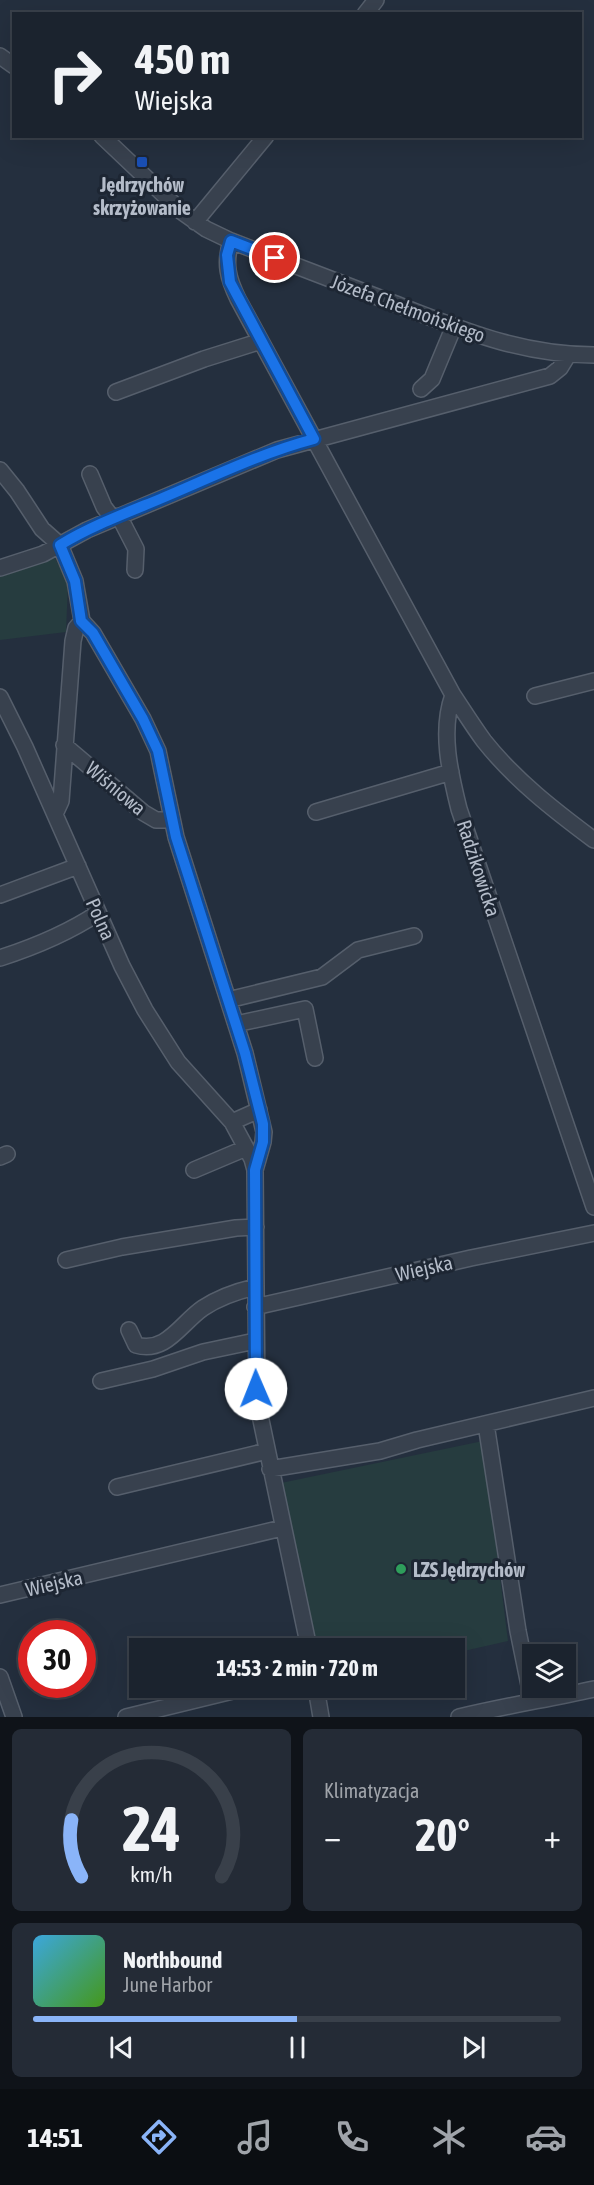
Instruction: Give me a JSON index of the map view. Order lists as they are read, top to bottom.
{
  "streets": {
    "street": [
      "Józefa Chełmońskiego",
      "Wiśniowa",
      "Radzikowicka",
      "Polna",
      "Wiejska"
    ]
  },
  "crossings": [
    ["Wiśniowa", "Polna"]
  ],
  "places": {
    "transit": ["Jędrzychów skrzyżowanie"],
    "other": ["LZS Jędrzychów"]
  },
  "page": {
    "turn": ["450 m", "Wiejska"],
    "limit": "30",
    "trip": "14:53 · 2 min · 720 m",
    "tile": "Klimatyzacja",
    "heat": ["−", "20°", "+"],
    "song": ["Northbound", "June Harbor"],
    "tabs": "14:51",
    "gauge": ["24", "km/h"]
  }
}
